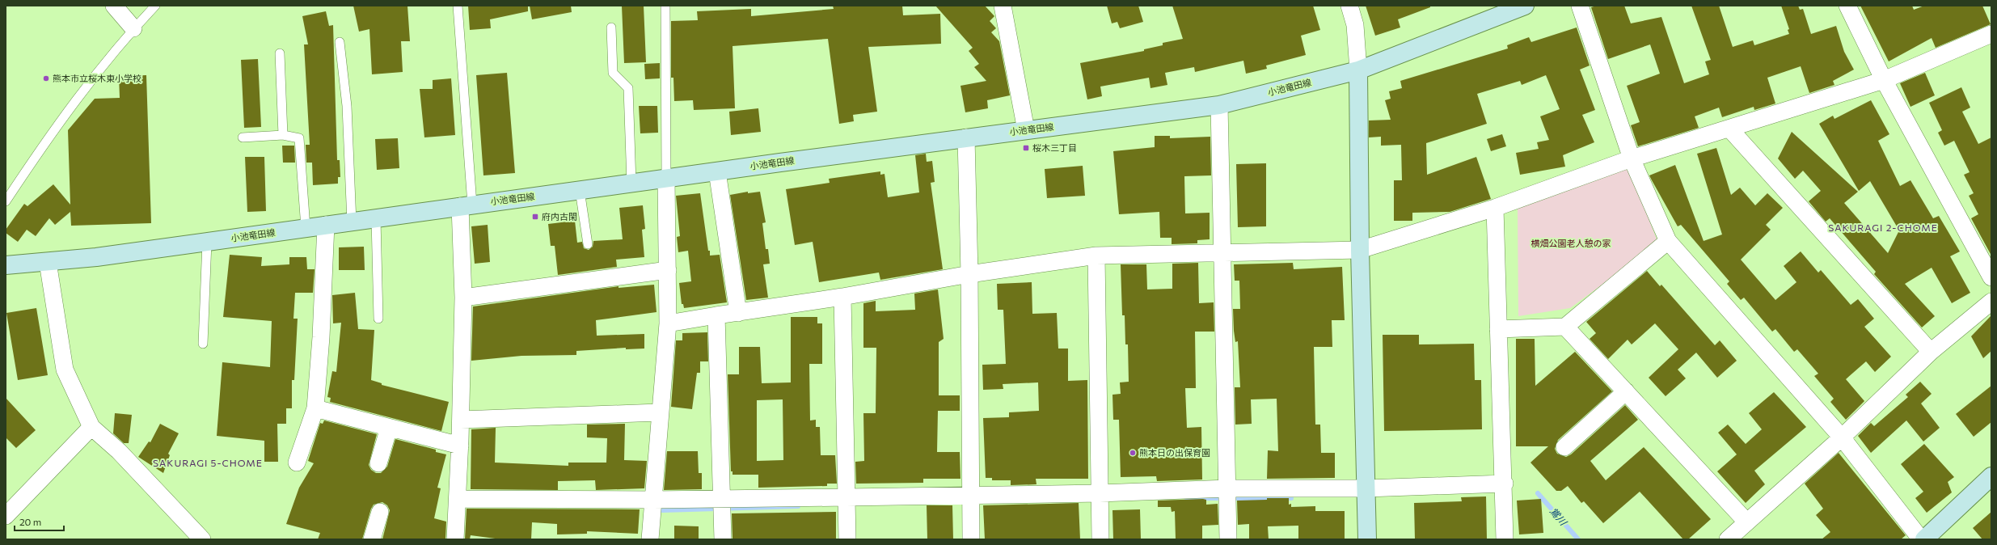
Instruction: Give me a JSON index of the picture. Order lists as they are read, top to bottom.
{
  "streets": {
    "main road": ["小池竜田線"]
  },
  "districts": ["SAKURAGI 2-CHOME", "SAKURAGI 5-CHOME"],
  "water": ["鴬川"],
  "parks": ["横畑公園老人憩の家"],
  "places": {
    "other": ["熊本市立桜木東小学校", "熊本日の出保育園"],
    "transit": ["桜木三丁目", "府内古閑"]
  },
  "scale_bar": "20 m"
}
